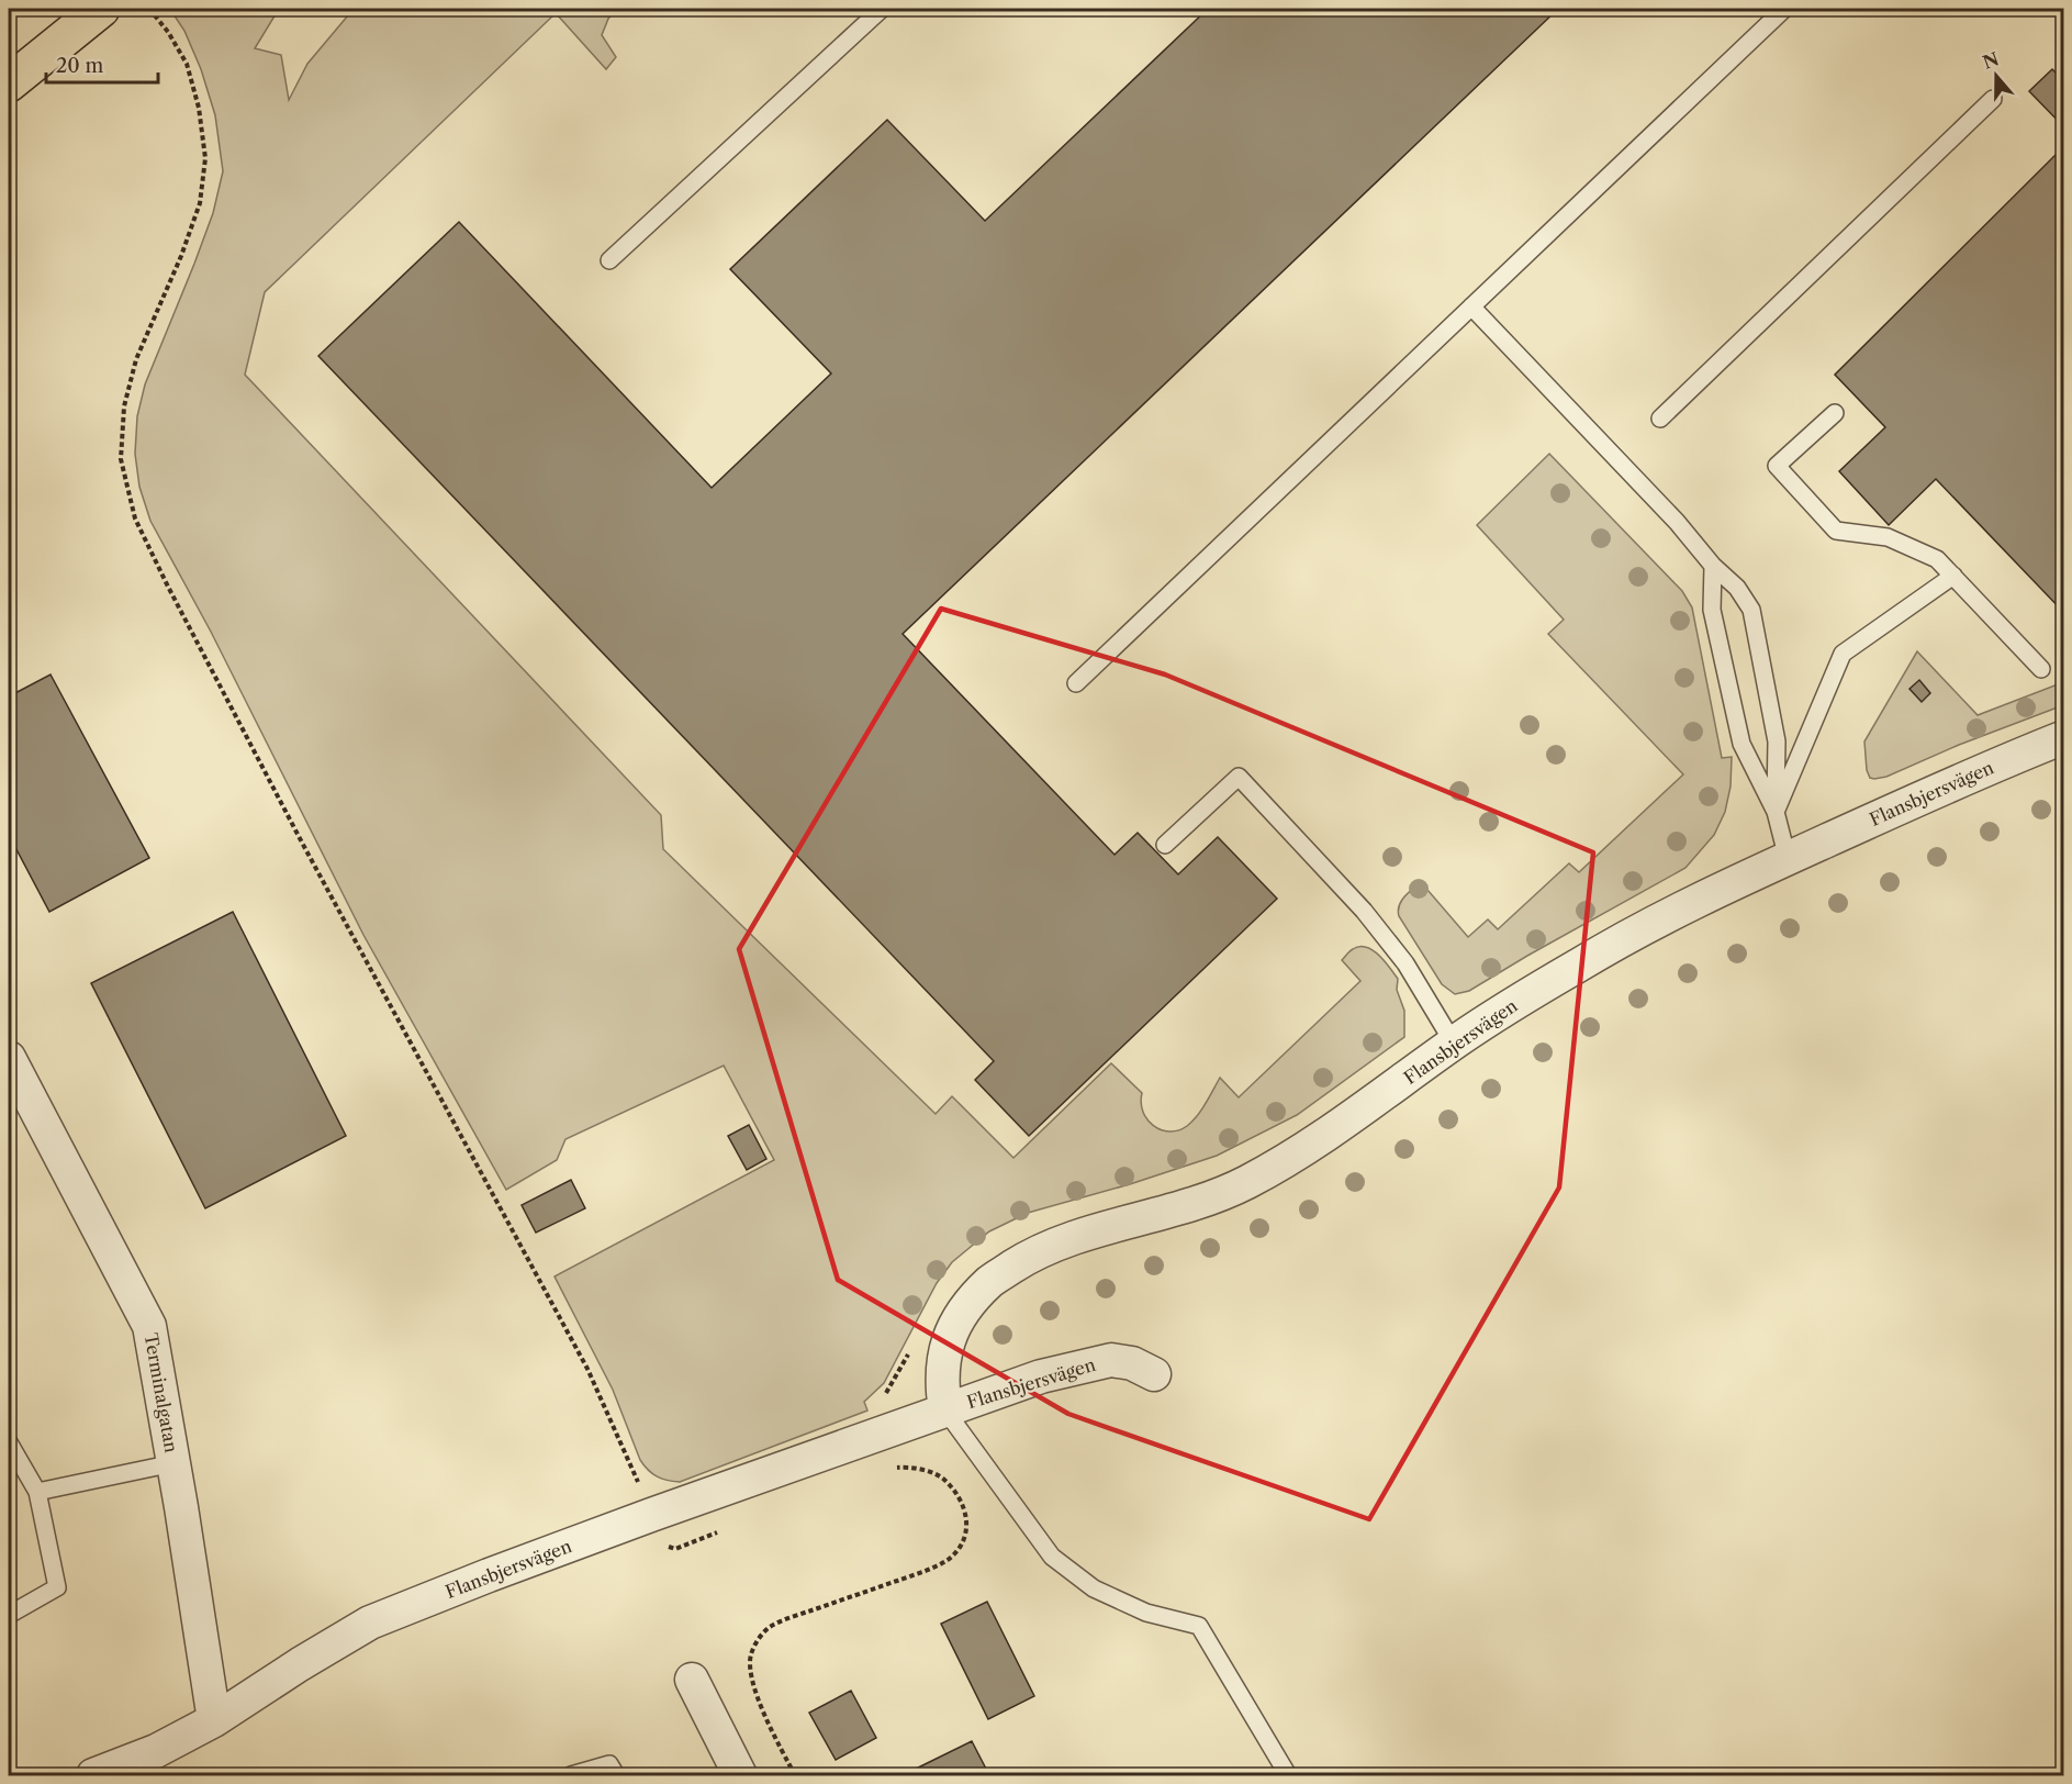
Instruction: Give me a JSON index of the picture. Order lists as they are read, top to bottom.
{
  "streets": {
    "street": ["Flansbjersvägen", "Terminalgatan"]
  },
  "crossings": [
    ["Flansbjersvägen", "Terminalgatan"]
  ],
  "scale_bar": "20 m",
  "north": "top"
}
